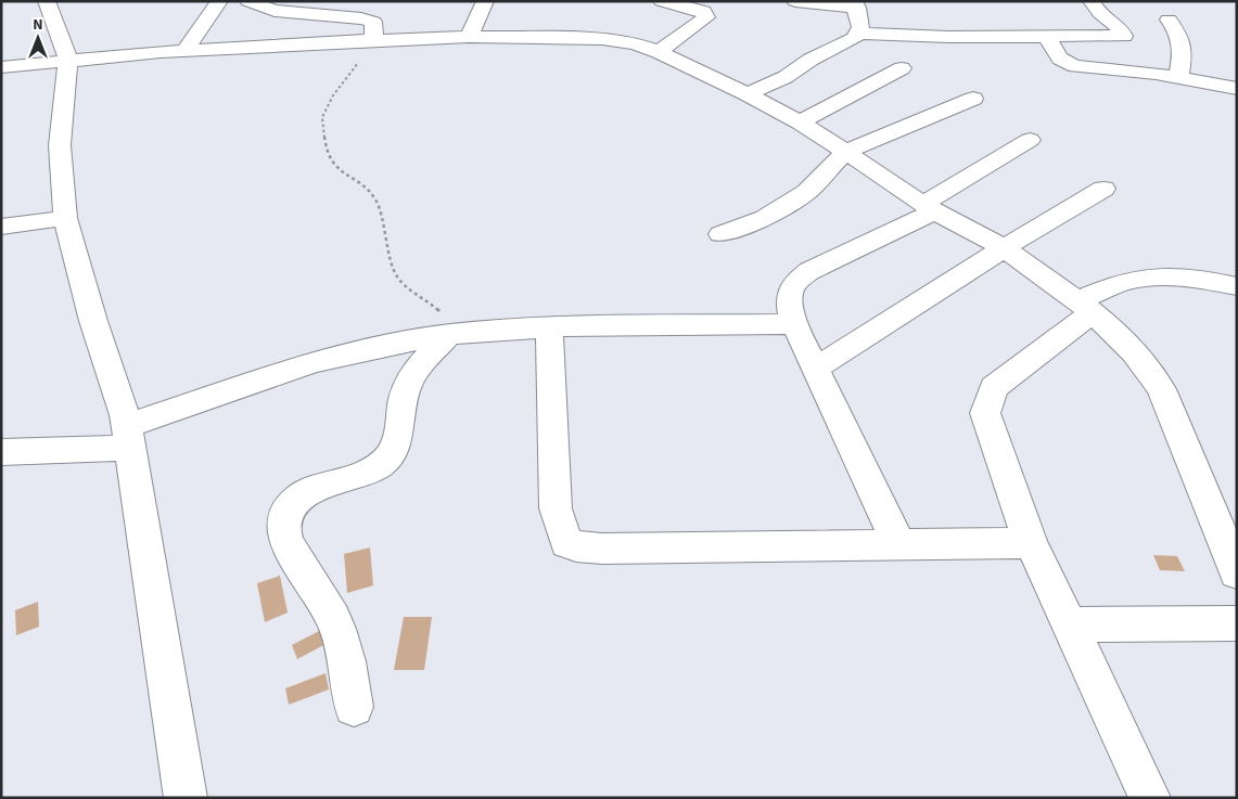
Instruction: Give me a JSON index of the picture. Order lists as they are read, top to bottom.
{
  "north": "top"
}
